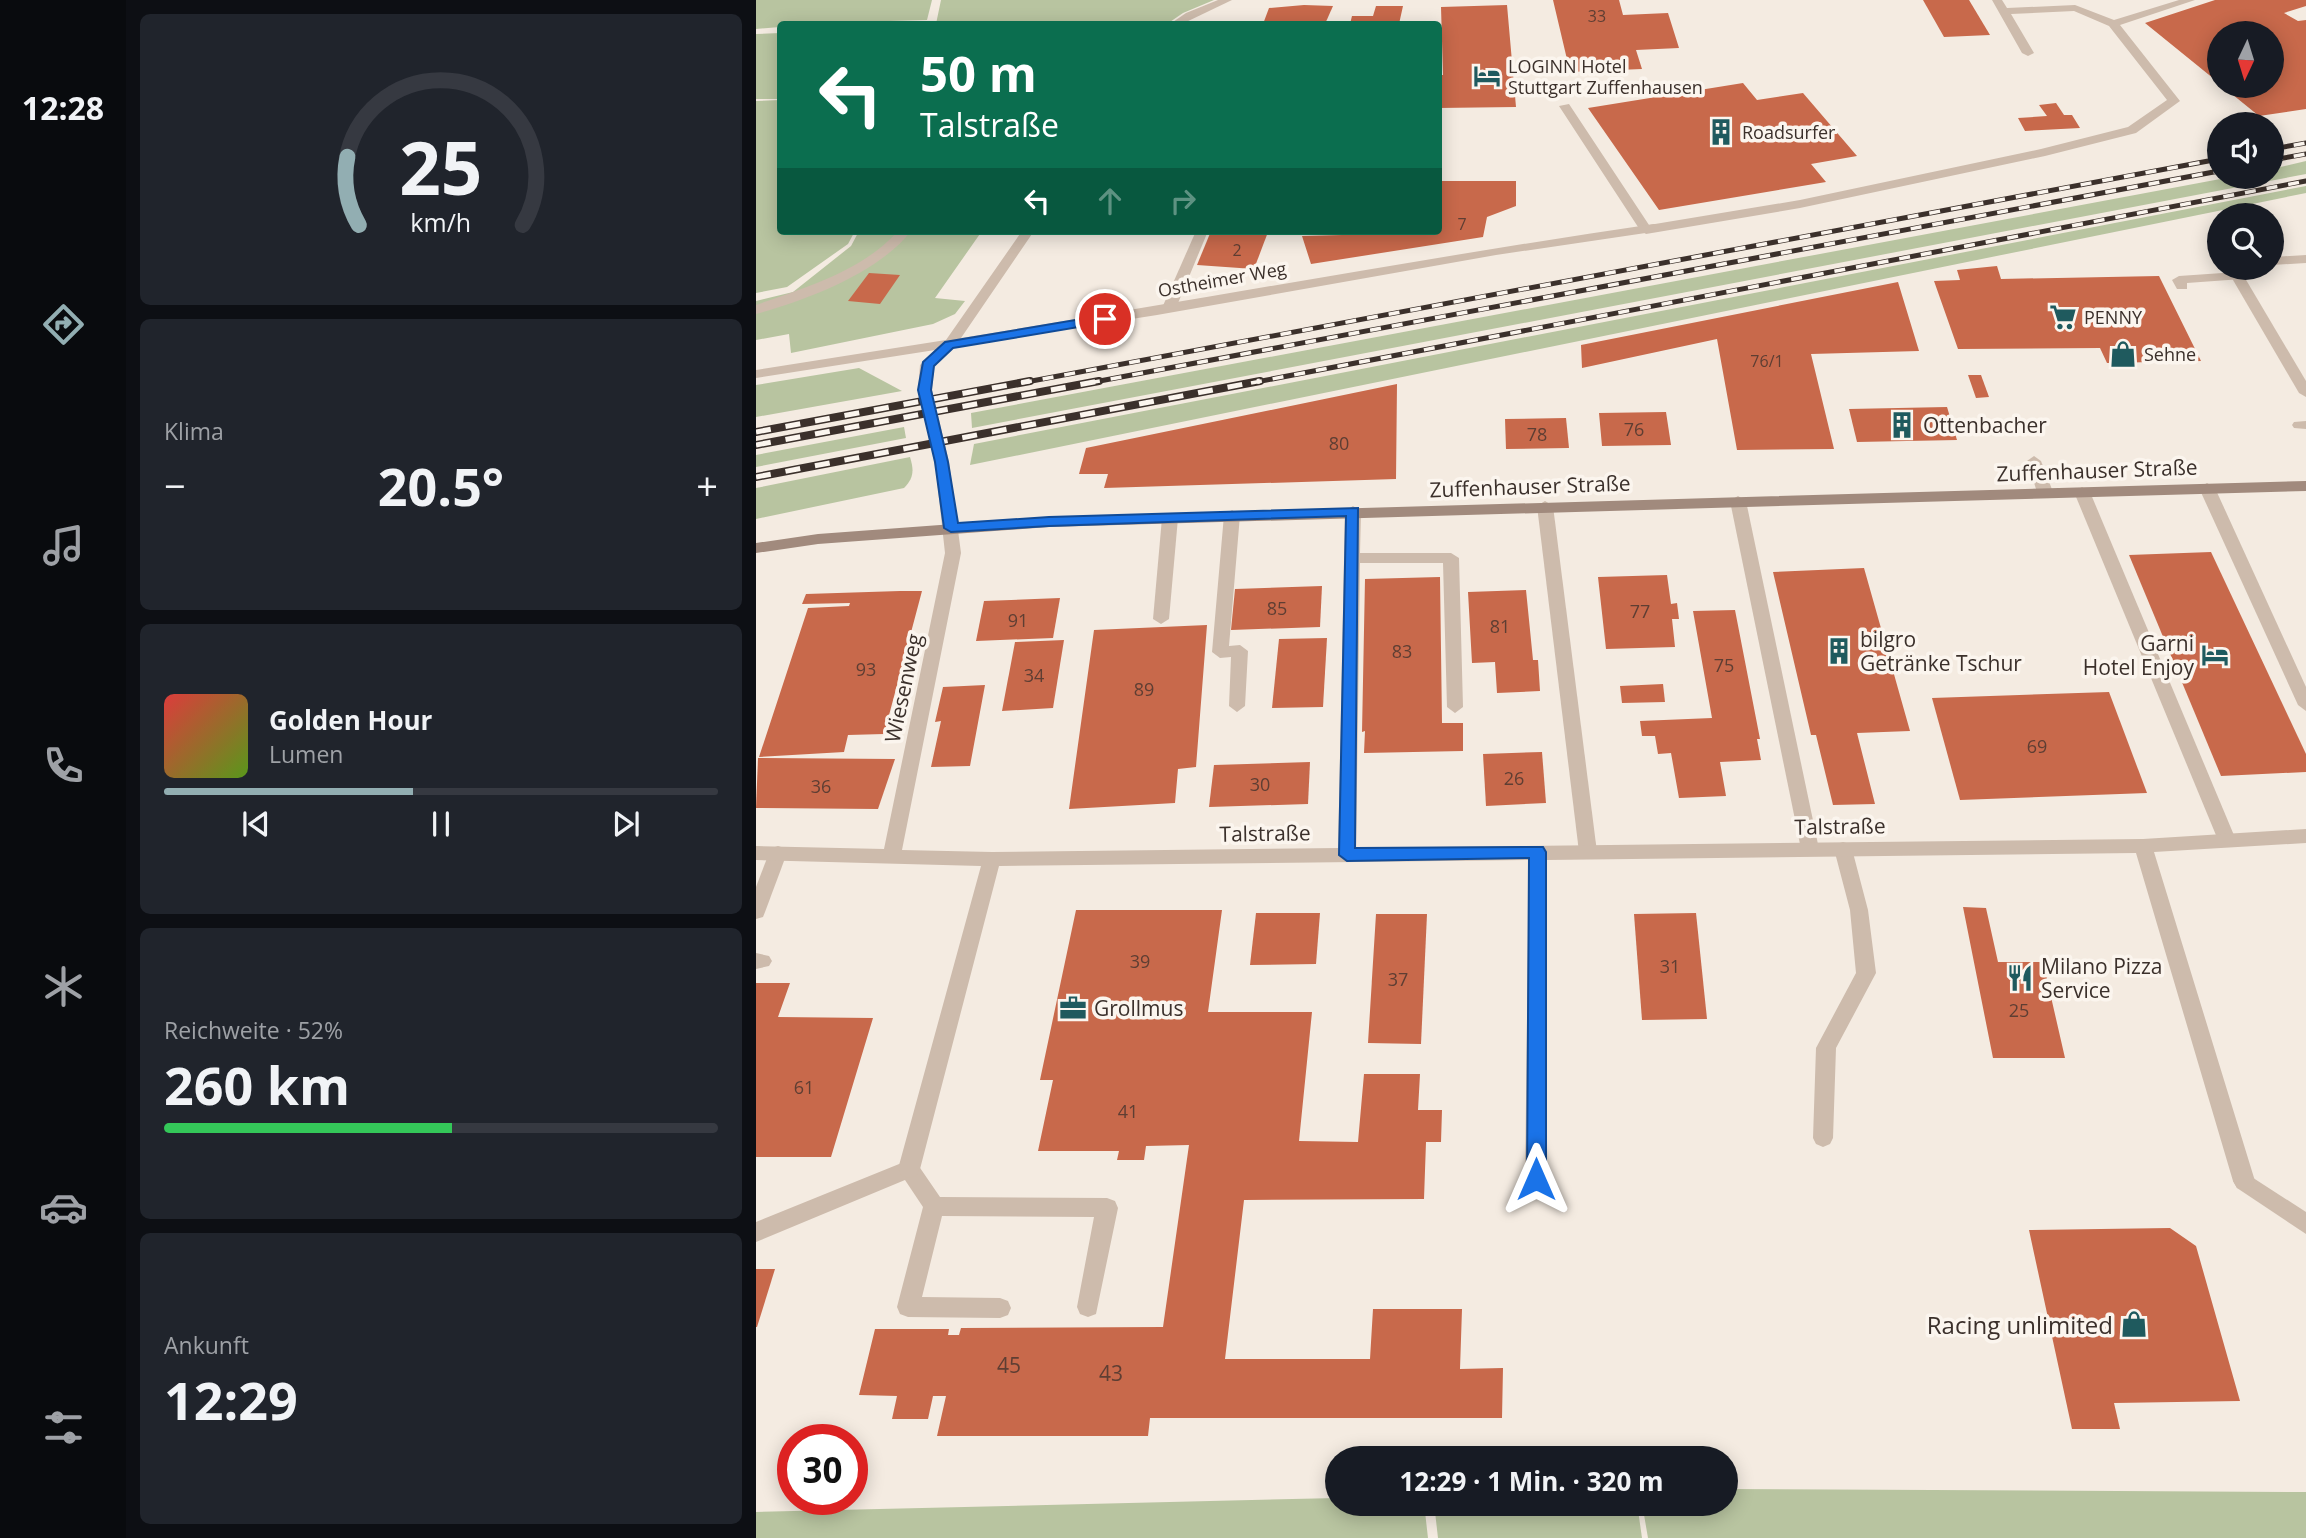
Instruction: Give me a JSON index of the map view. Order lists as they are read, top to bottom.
{
  "streets": {
    "main road": ["Zuffenhauser Straße"],
    "street": ["Ostheimer Weg", "Wiesenweg", "Talstraße"]
  },
  "crossings": [
    ["Ostheimer Weg", "Wiesenweg"],
    ["Zuffenhauser Straße", "Wiesenweg"],
    ["Wiesenweg", "Talstraße"]
  ],
  "places": {
    "hotel": ["LOGINN Hotel Stuttgart Zuffenhausen", "Garni Hotel Enjoy"],
    "building": ["Roadsurfer", "Ottenbacher", "bilgro Getränke Tschur"],
    "supermarket": ["PENNY"],
    "shop": ["Sehne", "Racing unlimited"],
    "restaurant": ["Milano Pizza Service"],
    "office": ["Grollmus"]
  },
  "house_numbers": [
    "33",
    "7",
    "2",
    "76/1",
    "76",
    "78",
    "80",
    "85",
    "77",
    "91",
    "81",
    "83",
    "75",
    "93",
    "34",
    "89",
    "69",
    "26",
    "30",
    "36",
    "39",
    "31",
    "37",
    "25",
    "61",
    "41",
    "45",
    "43"
  ],
  "north": "bottom",
  "page": {
    "tabs": "12:28",
    "turn": ["50 m", "Talstraße"],
    "tile": [
      "Klima",
      ["Reichweite · 52%", "260 km"],
      ["Ankunft", "12:29"]
    ],
    "heat": ["−", "20.5°", "+"],
    "song": ["Golden Hour", "Lumen"],
    "limit": "30",
    "trip": "12:29 · 1 Min. · 320 m",
    "gauge": ["25", "km/h"]
  }
}
